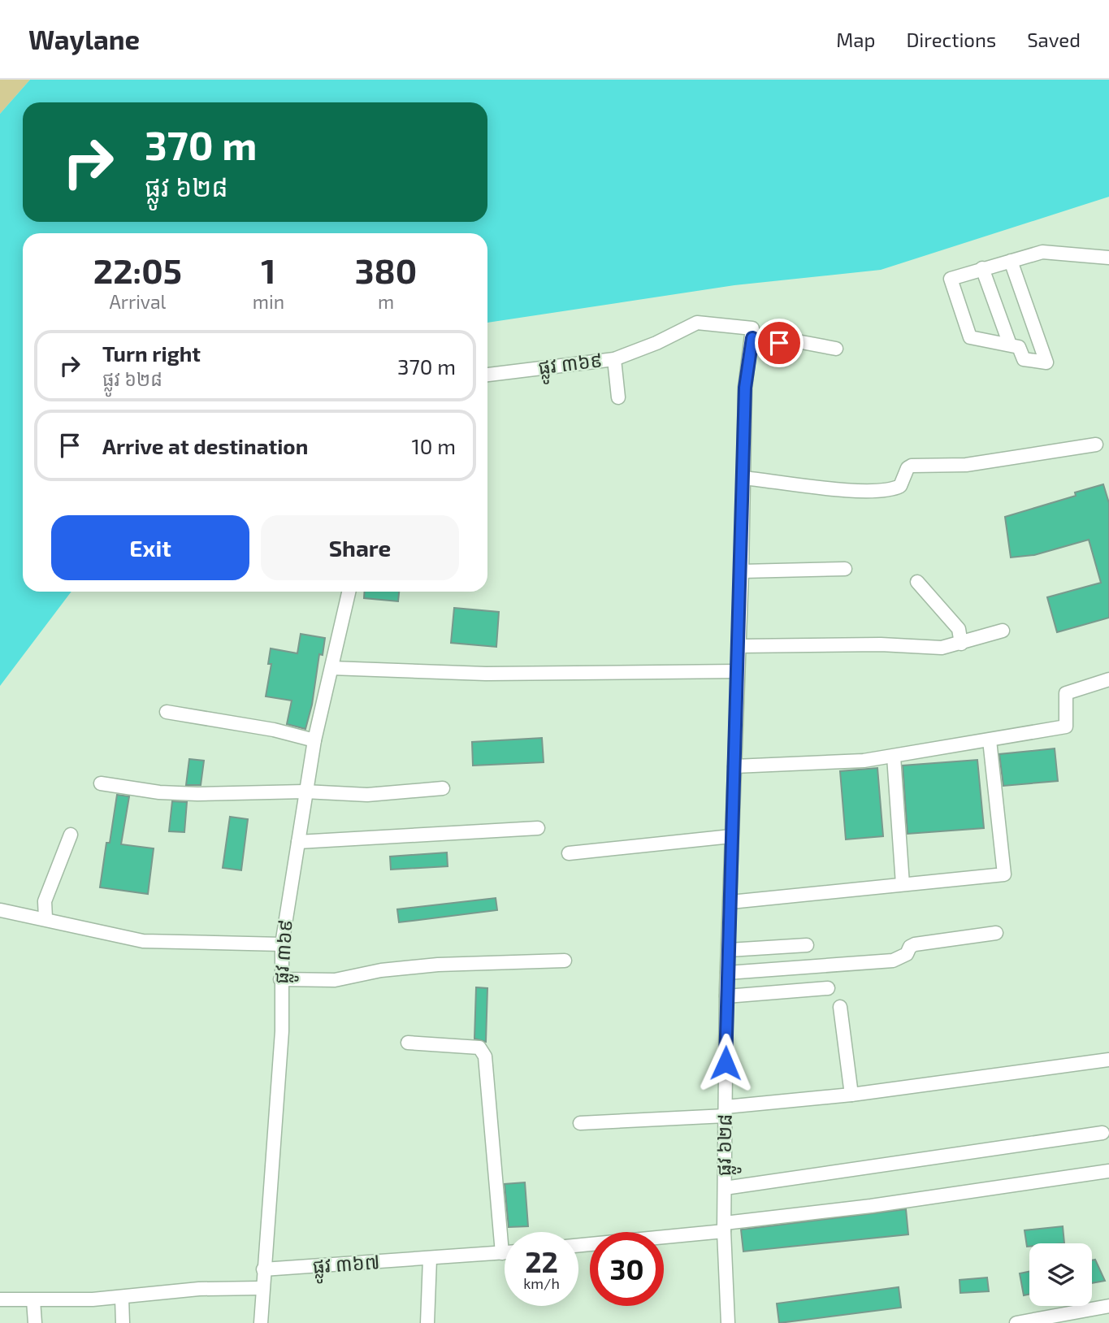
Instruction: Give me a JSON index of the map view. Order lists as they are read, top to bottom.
{
  "streets": {
    "street": ["ផ្លូវ ៣៦៩", "ផ្លូវ ៦២៨", "ផ្លូវ ៣៦៧"]
  },
  "crossings": [
    ["ផ្លូវ ៣៦៩", "ផ្លូវ ៦២៨"],
    ["ផ្លូវ ៣៦៩", "ផ្លូវ ៣៦៧"]
  ],
  "page": {
    "header": "Waylane",
    "nav": ["Map", "Directions", "Saved"],
    "turn": ["370 m", "ផ្លូវ ៦២៨"],
    "eta": [
      "22:05",
      "Arrival",
      "1",
      "min",
      "380",
      "m"
    ],
    "list": [
      {
        "name": "Turn right",
        "note": "ផ្លូវ ៦២៨",
        "value": "370 m"
      },
      {
        "name": "Arrive at destination",
        "value": "10 m"
      }
    ],
    "buttons": ["Exit", "Share"],
    "speed": "22 km/h",
    "limit": "30"
  }
}
